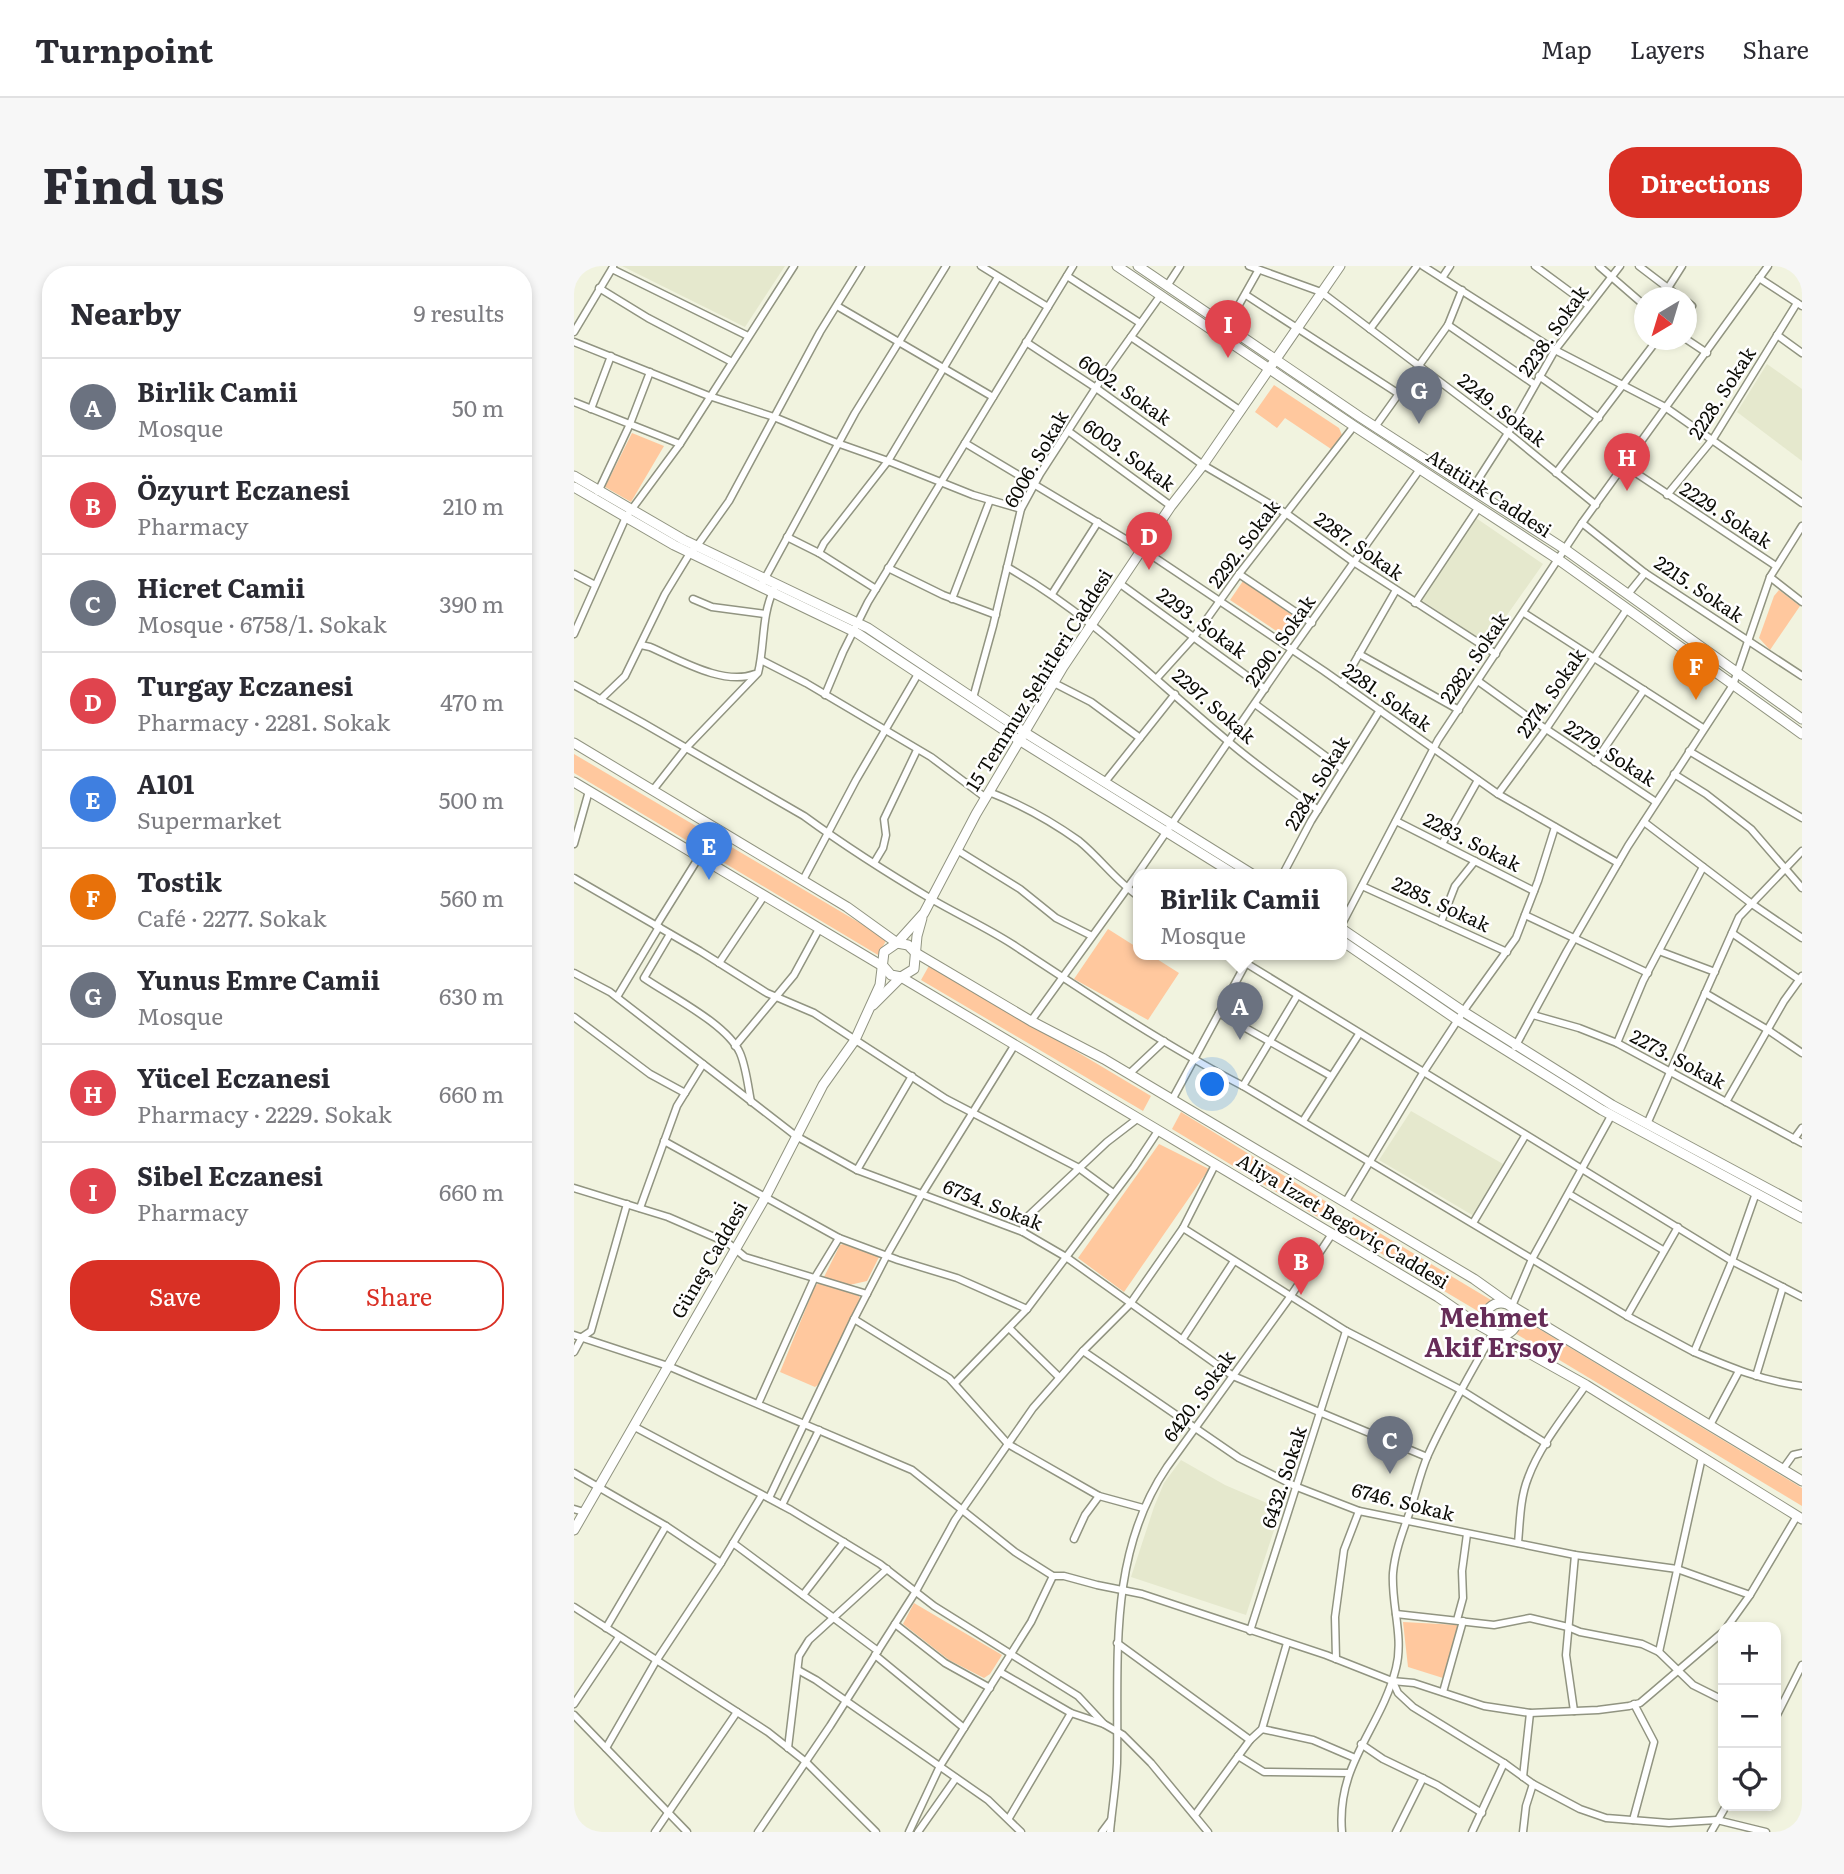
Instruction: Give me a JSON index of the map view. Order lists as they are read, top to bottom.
{
  "streets": {
    "main road": [
      "Atatürk Caddesi",
      "15 Temmuz Şehitleri Caddesi",
      "Aliya İzzet Begoviç Caddesi",
      "Güneş Caddesi"
    ],
    "street": [
      "2238. Sokak",
      "6002. Sokak",
      "2228. Sokak",
      "2249. Sokak",
      "6003. Sokak",
      "6006. Sokak",
      "2229. Sokak",
      "2292. Sokak",
      "2287. Sokak",
      "2215. Sokak",
      "2293. Sokak",
      "2290. Sokak",
      "2282. Sokak",
      "2274. Sokak",
      "2281. Sokak",
      "2297. Sokak",
      "2279. Sokak",
      "2284. Sokak",
      "2283. Sokak",
      "2285. Sokak",
      "2273. Sokak",
      "6754. Sokak",
      "6420. Sokak",
      "6432. Sokak",
      "6746. Sokak"
    ]
  },
  "crossings": [
    ["2238. Sokak", "2249. Sokak"],
    ["2238. Sokak", "Atatürk Caddesi"],
    ["6002. Sokak", "6006. Sokak"],
    ["6002. Sokak", "2287. Sokak"],
    ["6002. Sokak", "15 Temmuz Şehitleri Caddesi"],
    ["2228. Sokak", "2229. Sokak"],
    ["2249. Sokak", "2282. Sokak"],
    ["2249. Sokak", "15 Temmuz Şehitleri Caddesi"],
    ["6003. Sokak", "6006. Sokak"],
    ["6003. Sokak", "15 Temmuz Şehitleri Caddesi"],
    ["6006. Sokak", "Atatürk Caddesi"],
    ["6006. Sokak", "2281. Sokak"],
    ["6006. Sokak", "2297. Sokak"],
    ["Atatürk Caddesi", "2292. Sokak"],
    ["Atatürk Caddesi", "2290. Sokak"],
    ["Atatürk Caddesi", "2282. Sokak"],
    ["Atatürk Caddesi", "15 Temmuz Şehitleri Caddesi"],
    ["Atatürk Caddesi", "2274. Sokak"],
    ["2229. Sokak", "2282. Sokak"],
    ["2292. Sokak", "2287. Sokak"],
    ["2292. Sokak", "2293. Sokak"],
    ["2292. Sokak", "2281. Sokak"],
    ["2292. Sokak", "2297. Sokak"],
    ["2287. Sokak", "2290. Sokak"],
    ["2287. Sokak", "2282. Sokak"],
    ["2287. Sokak", "15 Temmuz Şehitleri Caddesi"],
    ["2215. Sokak", "2282. Sokak"],
    ["2293. Sokak", "2290. Sokak"],
    ["2293. Sokak", "15 Temmuz Şehitleri Caddesi"],
    ["2290. Sokak", "2281. Sokak"],
    ["2290. Sokak", "2297. Sokak"],
    ["2290. Sokak", "Aliya İzzet Begoviç Caddesi"],
    ["2282. Sokak", "2281. Sokak"],
    ["2282. Sokak", "2279. Sokak"],
    ["2282. Sokak", "2283. Sokak"],
    ["2282. Sokak", "2285. Sokak"],
    ["15 Temmuz Şehitleri Caddesi", "2281. Sokak"],
    ["15 Temmuz Şehitleri Caddesi", "2297. Sokak"],
    ["2274. Sokak", "2281. Sokak"],
    ["2274. Sokak", "2279. Sokak"],
    ["2281. Sokak", "2284. Sokak"],
    ["2297. Sokak", "2284. Sokak"],
    ["6754. Sokak", "Güneş Caddesi"],
    ["6754. Sokak", "6420. Sokak"],
    ["6754. Sokak", "6432. Sokak"],
    ["Aliya İzzet Begoviç Caddesi", "6420. Sokak"],
    ["6420. Sokak", "6746. Sokak"],
    ["6432. Sokak", "6746. Sokak"]
  ],
  "districts": ["Mehmet Akif Ersoy"],
  "north": "bottom left",
  "page": {
    "header": "Turnpoint",
    "nav": ["Map", "Layers", "Share"],
    "title": "Find us",
    "buttons": [
      "Directions",
      ["Save", "Share"]
    ],
    "heading": ["Nearby", "9 results"],
    "pins": [
      "I",
      "G",
      "H",
      "D",
      "F",
      "E",
      "A",
      "B",
      "C"
    ],
    "list": [
      {
        "mark": "A",
        "name": "Birlik Camii",
        "note": "Mosque",
        "value": "50 m"
      },
      {
        "mark": "B",
        "name": "Özyurt Eczanesi",
        "note": "Pharmacy",
        "value": "210 m"
      },
      {
        "mark": "C",
        "name": "Hicret Camii",
        "note": "Mosque · 6758/1. Sokak",
        "value": "390 m"
      },
      {
        "mark": "D",
        "name": "Turgay Eczanesi",
        "note": "Pharmacy · 2281. Sokak",
        "value": "470 m"
      },
      {
        "mark": "E",
        "name": "A101",
        "note": "Supermarket",
        "value": "500 m"
      },
      {
        "mark": "F",
        "name": "Tostik",
        "note": "Café · 2277. Sokak",
        "value": "560 m"
      },
      {
        "mark": "G",
        "name": "Yunus Emre Camii",
        "note": "Mosque",
        "value": "630 m"
      },
      {
        "mark": "H",
        "name": "Yücel Eczanesi",
        "note": "Pharmacy · 2229. Sokak",
        "value": "660 m"
      },
      {
        "mark": "I",
        "name": "Sibel Eczanesi",
        "note": "Pharmacy",
        "value": "660 m"
      }
    ],
    "popup": ["Birlik Camii", "Mosque"],
    "map_buttons": ["+", "−"]
  }
}
